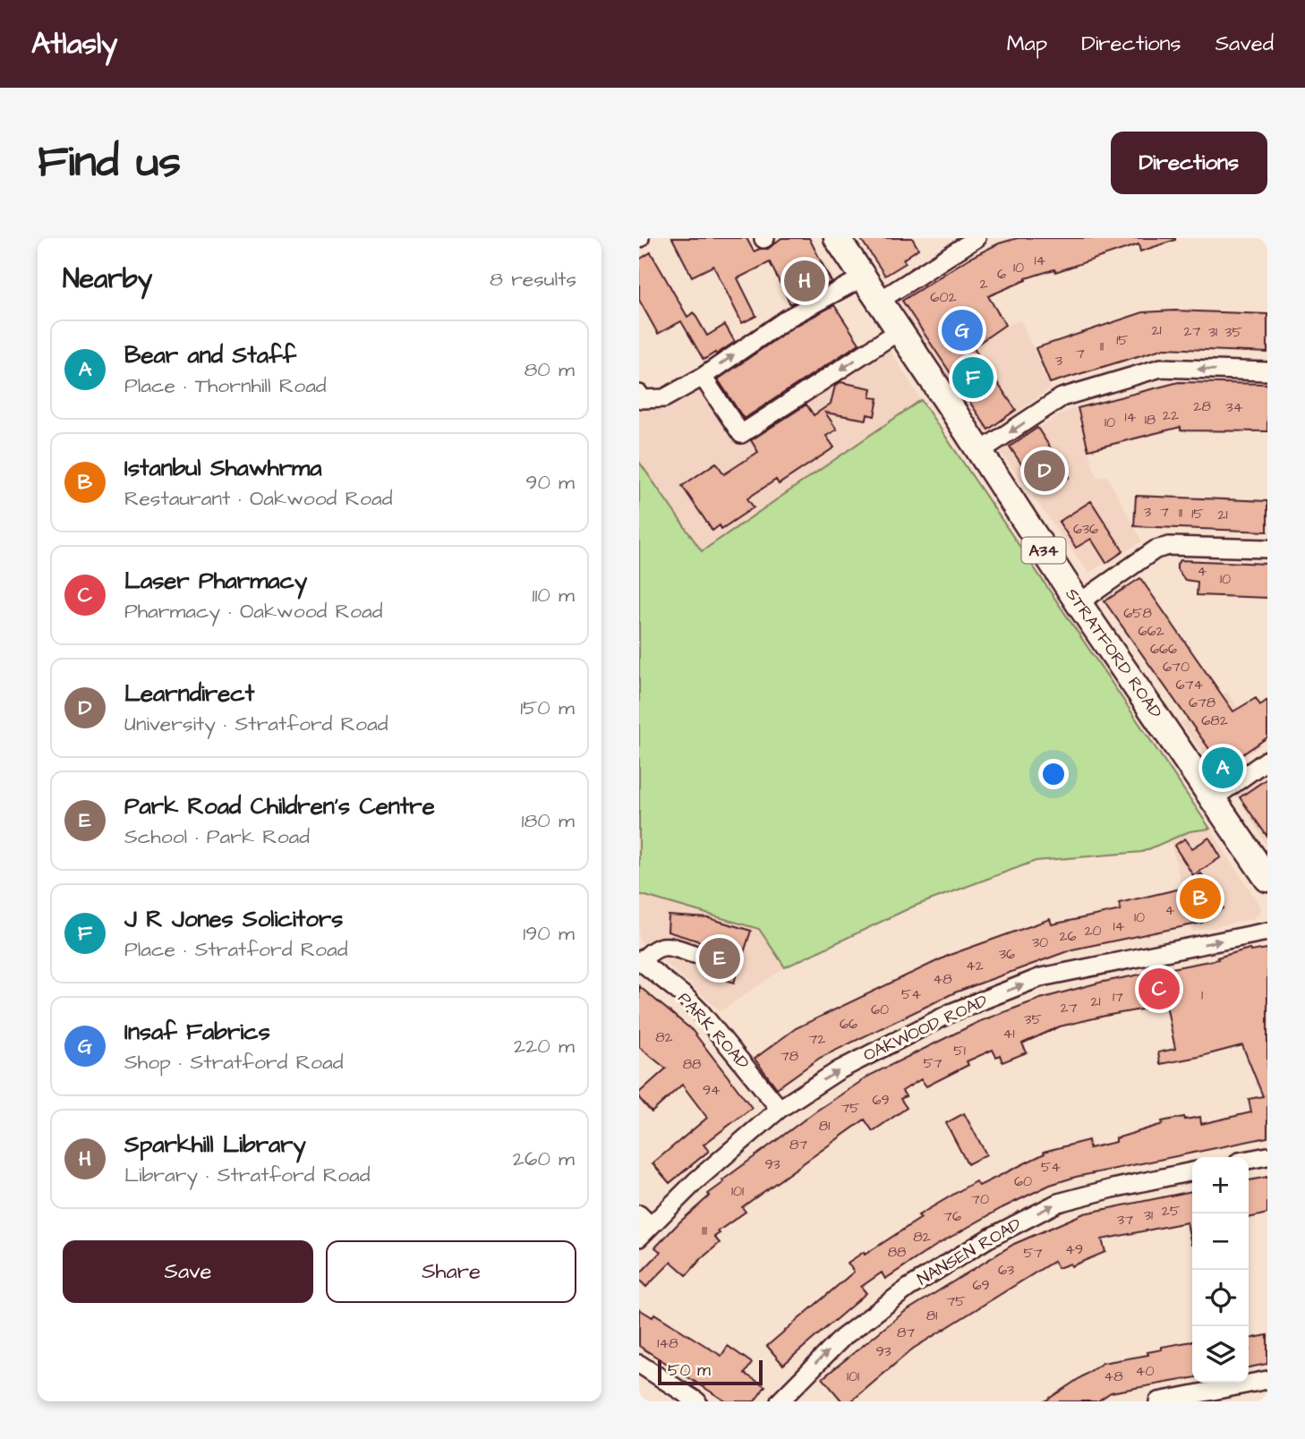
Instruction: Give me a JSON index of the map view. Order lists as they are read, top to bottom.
{
  "streets": {
    "highway": ["A34", "STRATFORD ROAD"],
    "street": ["OAKWOOD ROAD", "PARK ROAD", "NANSEN ROAD"]
  },
  "crossings": [
    ["OAKWOOD ROAD", "PARK ROAD"]
  ],
  "one_way": ["OAKWOOD ROAD", "NANSEN ROAD"],
  "house_numbers": [
    "14",
    "10",
    "6",
    "2",
    "602",
    "21",
    "27",
    "31",
    "35",
    "15",
    "11",
    "7",
    "3",
    "28",
    "34",
    "22",
    "14",
    "18",
    "10",
    "3",
    "7",
    "11",
    "15",
    "21",
    "636",
    "4",
    "10",
    "658",
    "662",
    "666",
    "670",
    "674",
    "678",
    "682",
    "4",
    "10",
    "14",
    "20",
    "26",
    "30",
    "36",
    "42",
    "48",
    "54",
    "1",
    "17",
    "21",
    "27",
    "60",
    "35",
    "66",
    "41",
    "82",
    "72",
    "51",
    "78",
    "57",
    "88",
    "94",
    "69",
    "75",
    "81",
    "87",
    "93",
    "54",
    "60",
    "101",
    "70",
    "25",
    "31",
    "76",
    "37",
    "111",
    "82",
    "49",
    "88",
    "57",
    "63",
    "69",
    "75",
    "81",
    "87",
    "148",
    "93",
    "40",
    "101",
    "48"
  ],
  "scale_bar": "50 m",
  "page": {
    "header": "Atlasly",
    "nav": ["Map", "Directions", "Saved"],
    "buttons": [
      "Directions",
      ["Save", "Share"]
    ],
    "title": "Find us",
    "heading": ["Nearby", "8 results"],
    "pins": [
      "H",
      "G",
      "F",
      "D",
      "A",
      "B",
      "E",
      "C"
    ],
    "list": [
      {
        "mark": "A",
        "name": "Bear and Staff",
        "note": "Place · Thornhill Road",
        "value": "80 m"
      },
      {
        "mark": "B",
        "name": "Istanbul Shawhrma",
        "note": "Restaurant · Oakwood Road",
        "value": "90 m"
      },
      {
        "mark": "C",
        "name": "Laser Pharmacy",
        "note": "Pharmacy · Oakwood Road",
        "value": "110 m"
      },
      {
        "mark": "D",
        "name": "Learndirect",
        "note": "University · Stratford Road",
        "value": "150 m"
      },
      {
        "mark": "E",
        "name": "Park Road Children's Centre",
        "note": "School · Park Road",
        "value": "180 m"
      },
      {
        "mark": "F",
        "name": "J R Jones Solicitors",
        "note": "Place · Stratford Road",
        "value": "190 m"
      },
      {
        "mark": "G",
        "name": "Insaf Fabrics",
        "note": "Shop · Stratford Road",
        "value": "220 m"
      },
      {
        "mark": "H",
        "name": "Sparkhill Library",
        "note": "Library · Stratford Road",
        "value": "260 m"
      }
    ],
    "map_buttons": ["+", "−"],
    "scale": "50 m"
  }
}
